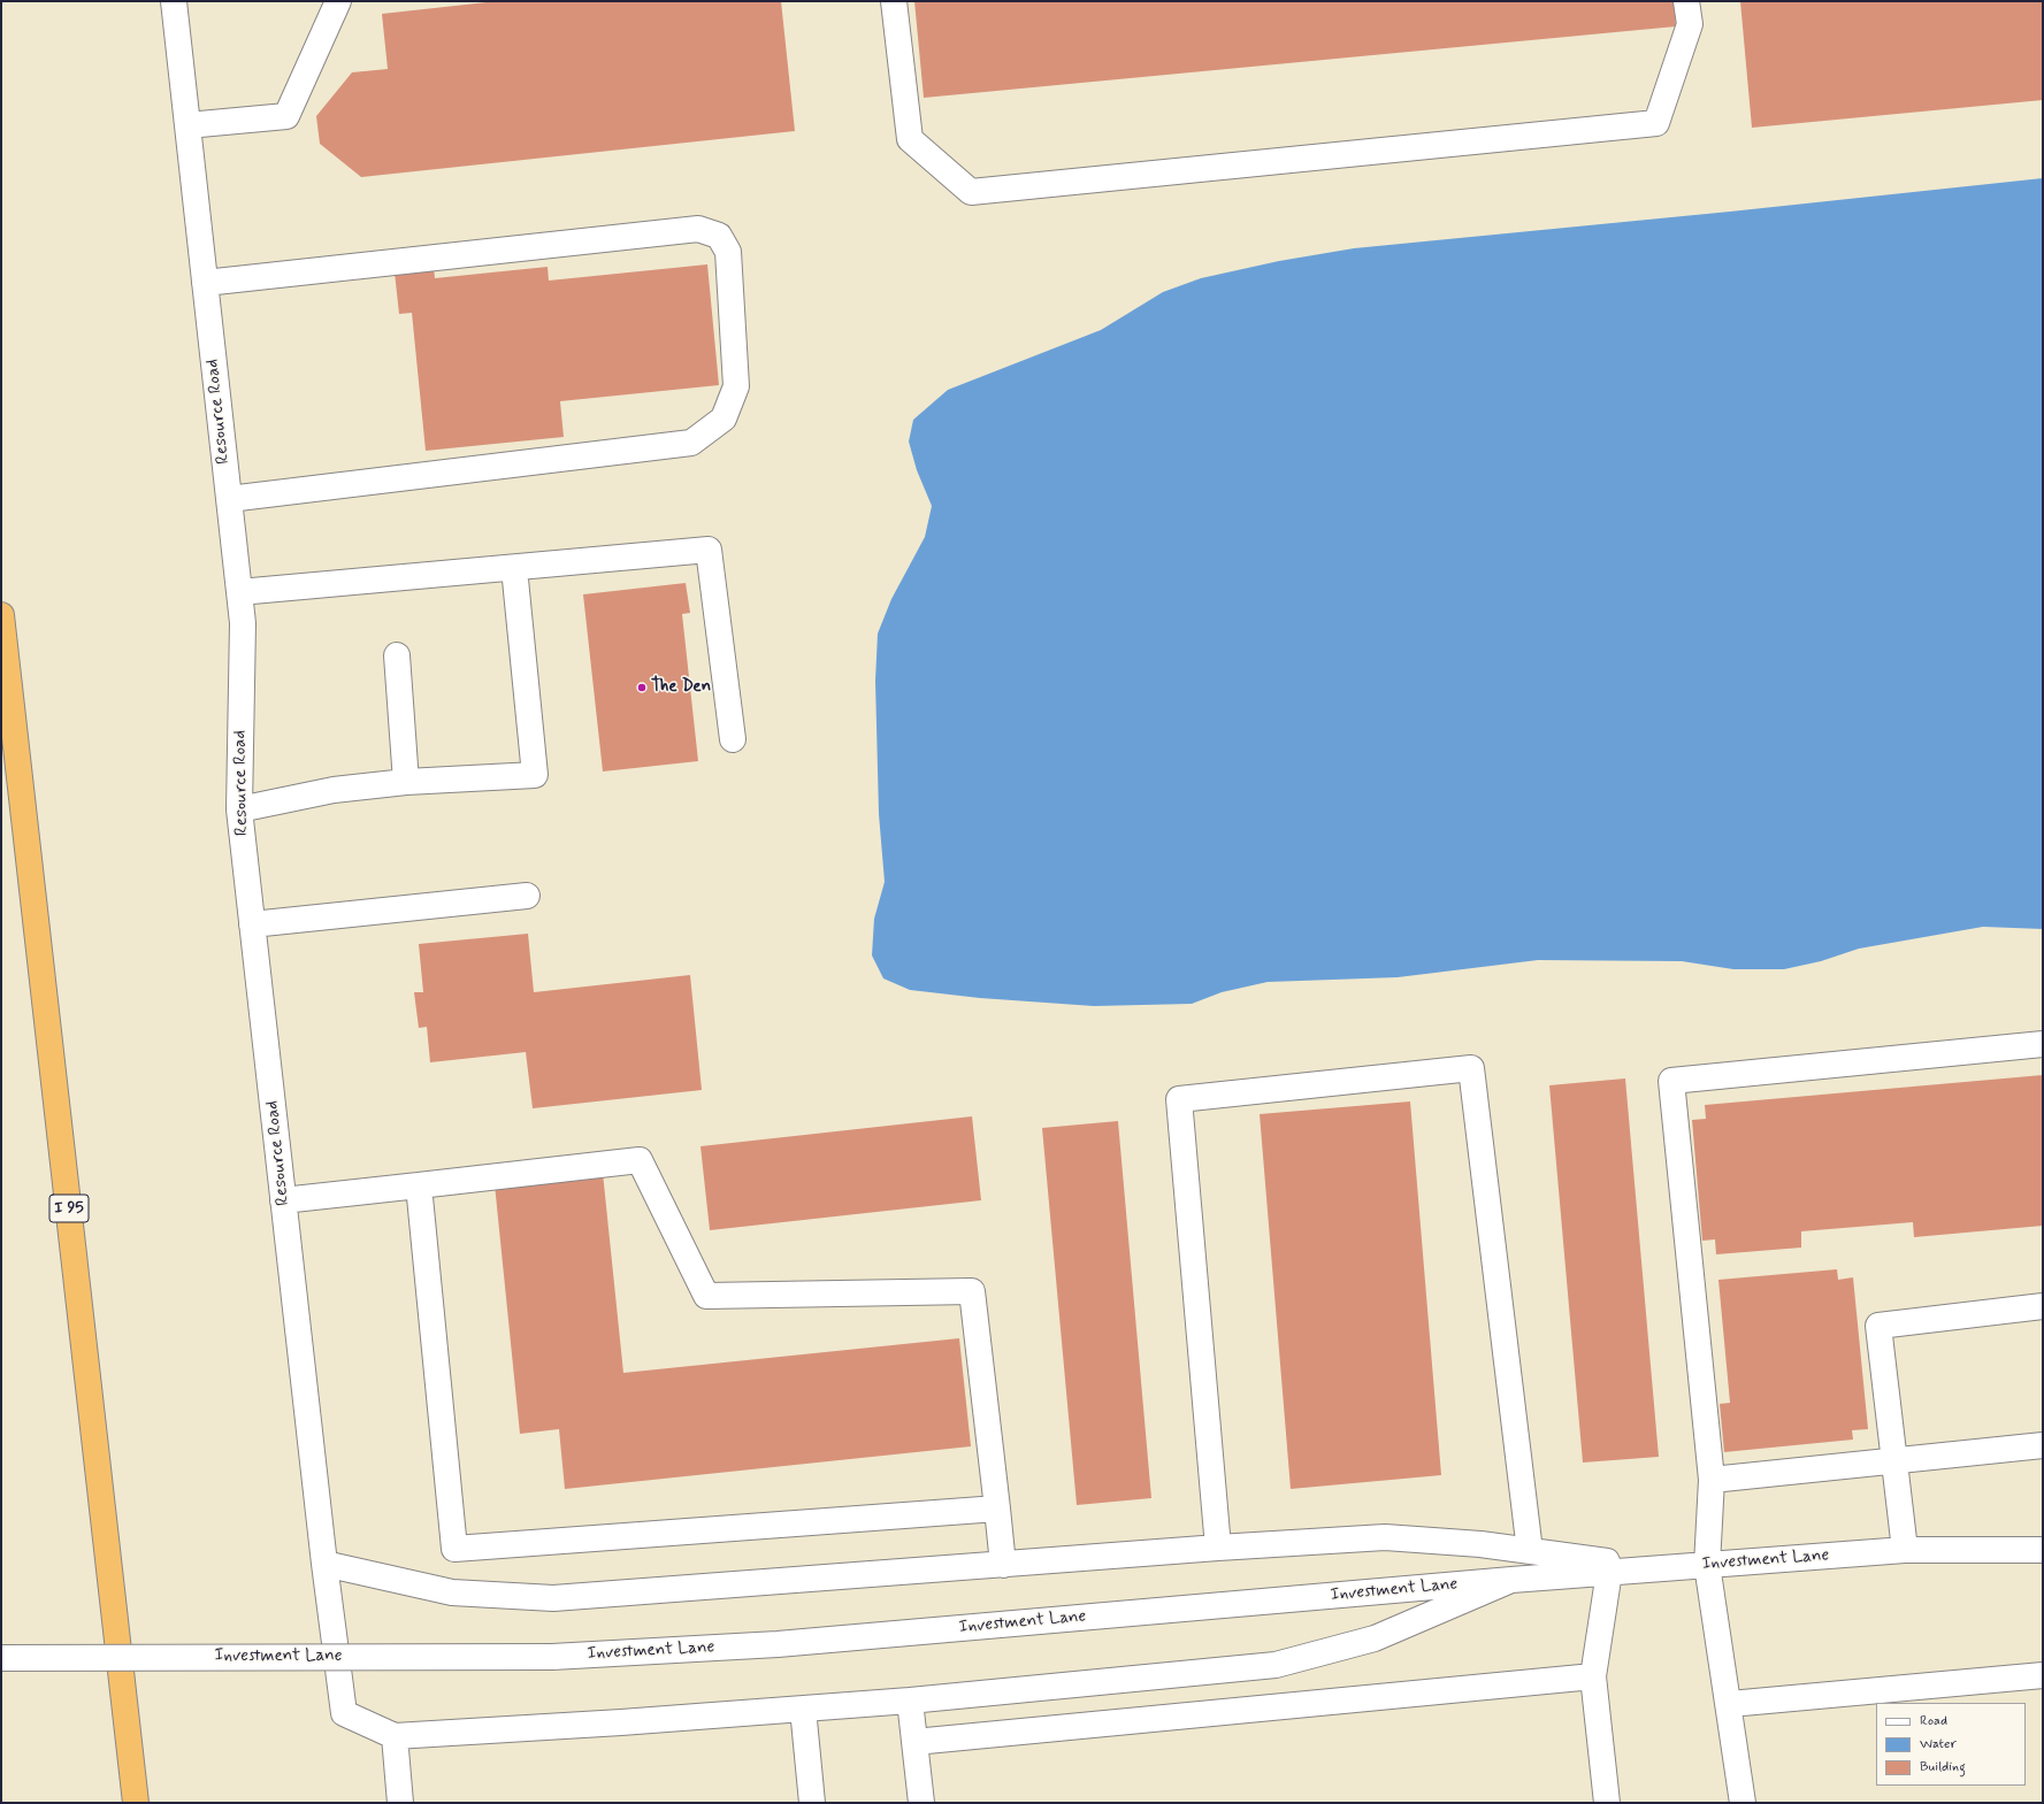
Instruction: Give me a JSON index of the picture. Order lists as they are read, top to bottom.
{
  "streets": {
    "highway": ["I 95"],
    "street": ["Resource Road", "Investment Lane"]
  },
  "places": ["The Den"],
  "legend": ["Road", "Water", "Building"]
}
